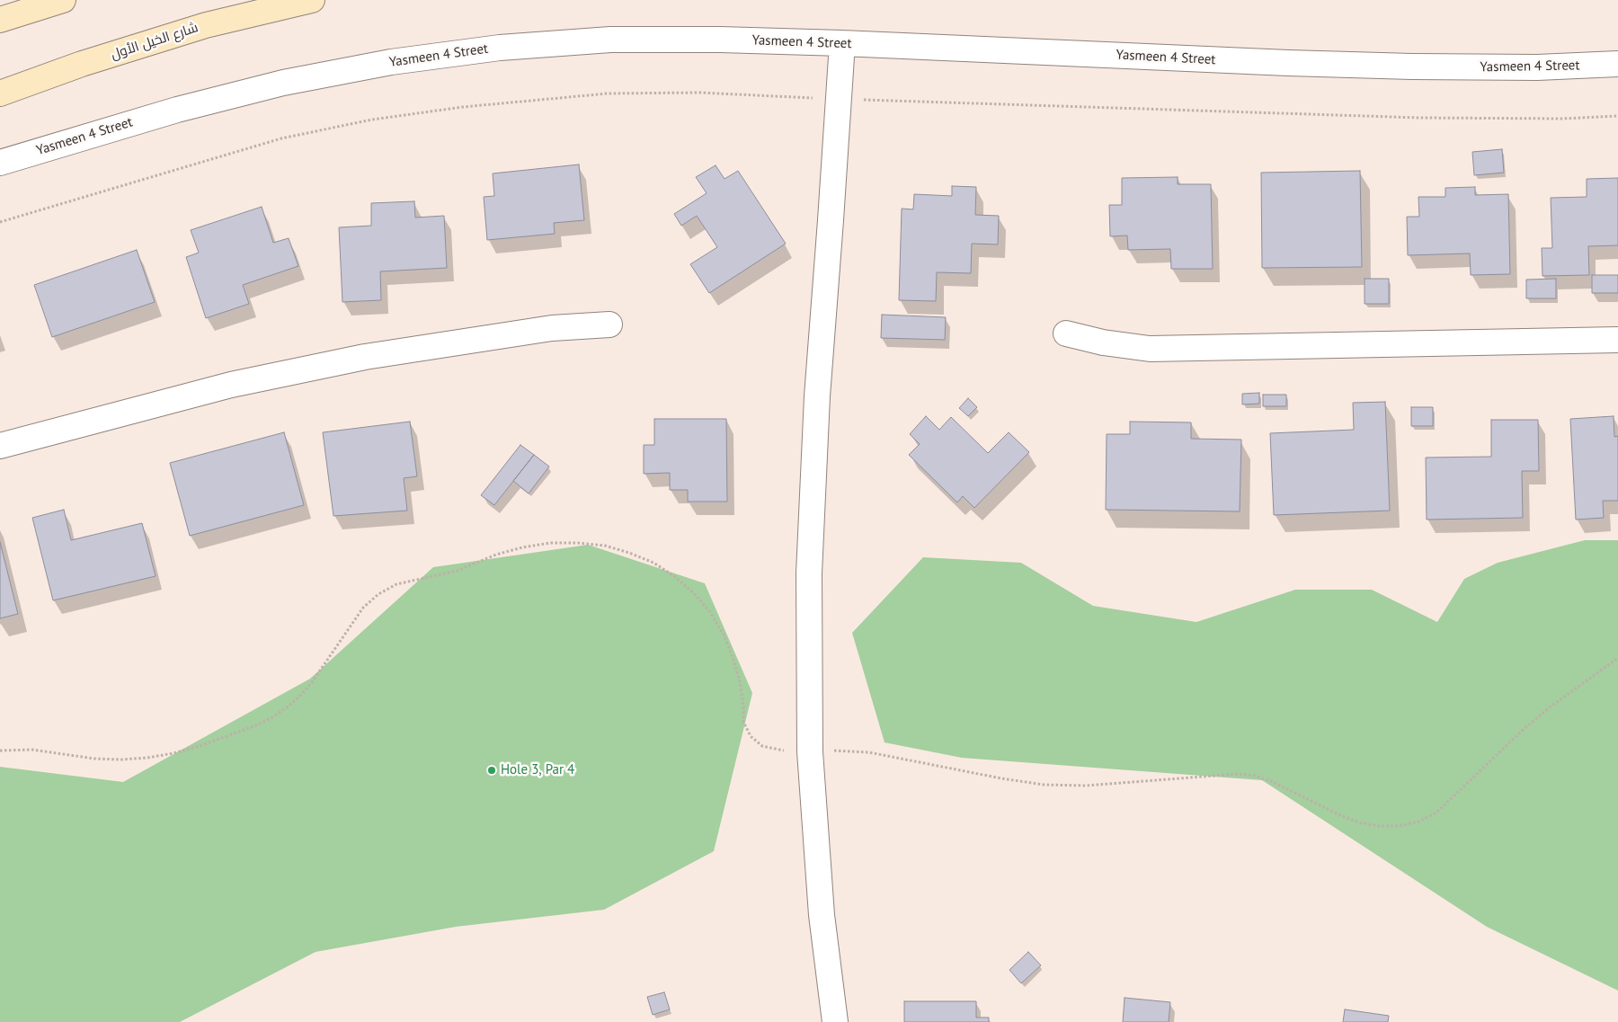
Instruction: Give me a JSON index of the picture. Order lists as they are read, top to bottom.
{
  "streets": {
    "main road": ["شارع الخيل الأول"],
    "street": ["Yasmeen 4 Street"]
  },
  "places": ["Hole 3, Par 4"]
}
